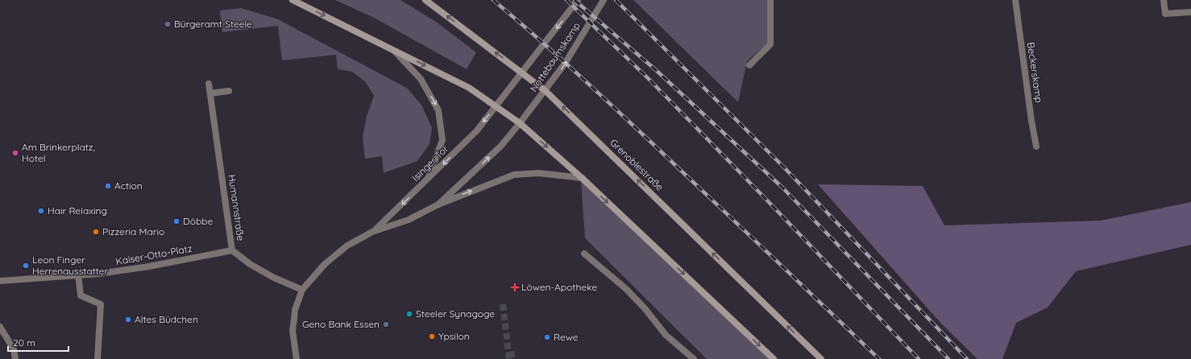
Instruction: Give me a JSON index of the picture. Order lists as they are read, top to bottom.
{
  "streets": {
    "main road": ["Grenoblestraße"],
    "street": [
      "Nottebaumskamp",
      "Beckerskamp",
      "Isinger Tor",
      "Humannstraße",
      "Kaiser-Otto-Platz"
    ]
  },
  "crossings": [
    ["Nottebaumskamp", "Isinger Tor"],
    ["Nottebaumskamp", "Grenoblestraße"],
    ["Isinger Tor", "Humannstraße"],
    ["Humannstraße", "Kaiser-Otto-Platz"]
  ],
  "places": {
    "other": [
      "Bürgeramt Steele",
      "Am Brinkerplatz, Hotel",
      "Action",
      "Hair Relaxing",
      "Döbbe",
      "Pizzeria Mario",
      "Leon Finger Herrenausstatter",
      "Steeler Synagoge",
      "Altes Büdchen",
      "Geno Bank Essen",
      "Ypsilon",
      "Rewe"
    ],
    "health": ["Löwen-Apotheke"]
  },
  "scale_bar": "20 m"
}
